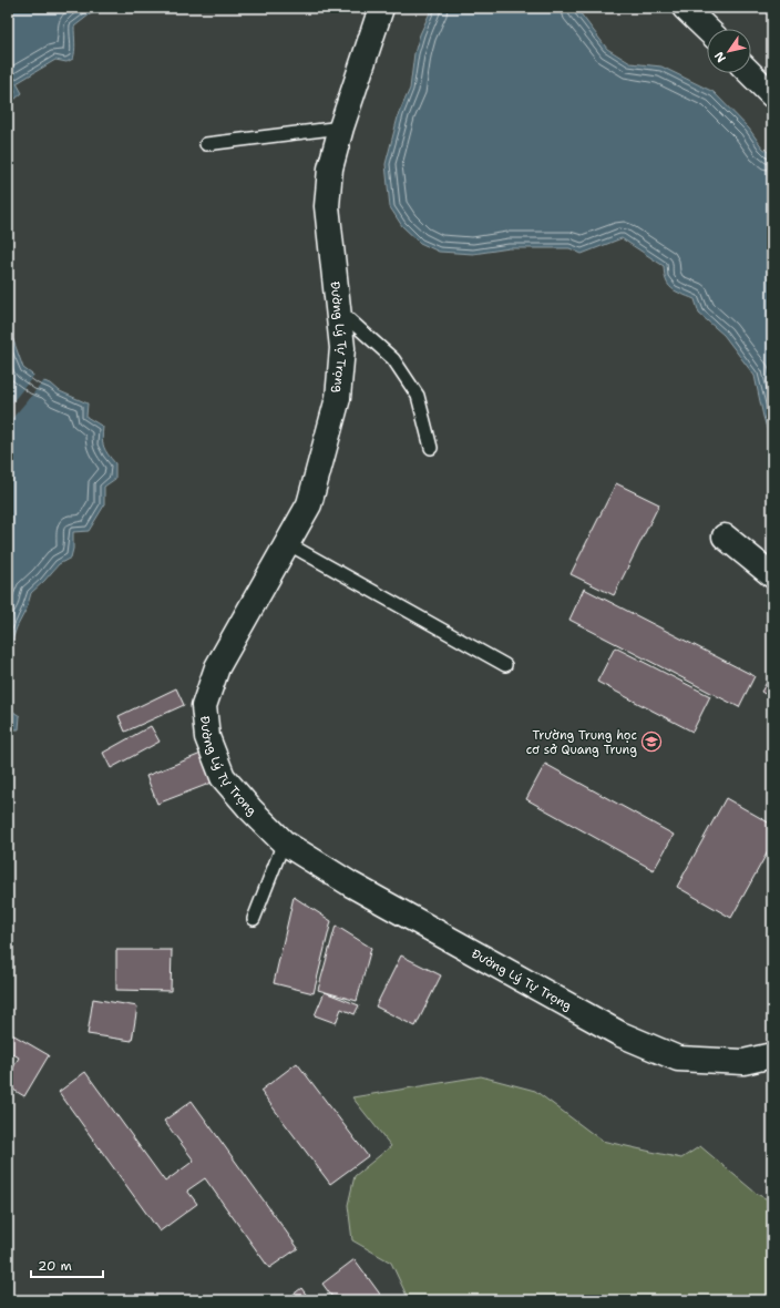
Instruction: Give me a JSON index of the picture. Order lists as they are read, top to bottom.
{
  "streets": {
    "street": ["Đường Lý Tự Trọng"]
  },
  "places": {
    "school or university": ["Trường Trung học cơ sở Quang Trung"]
  },
  "scale_bar": "20 m",
  "north": "bottom left"
}
